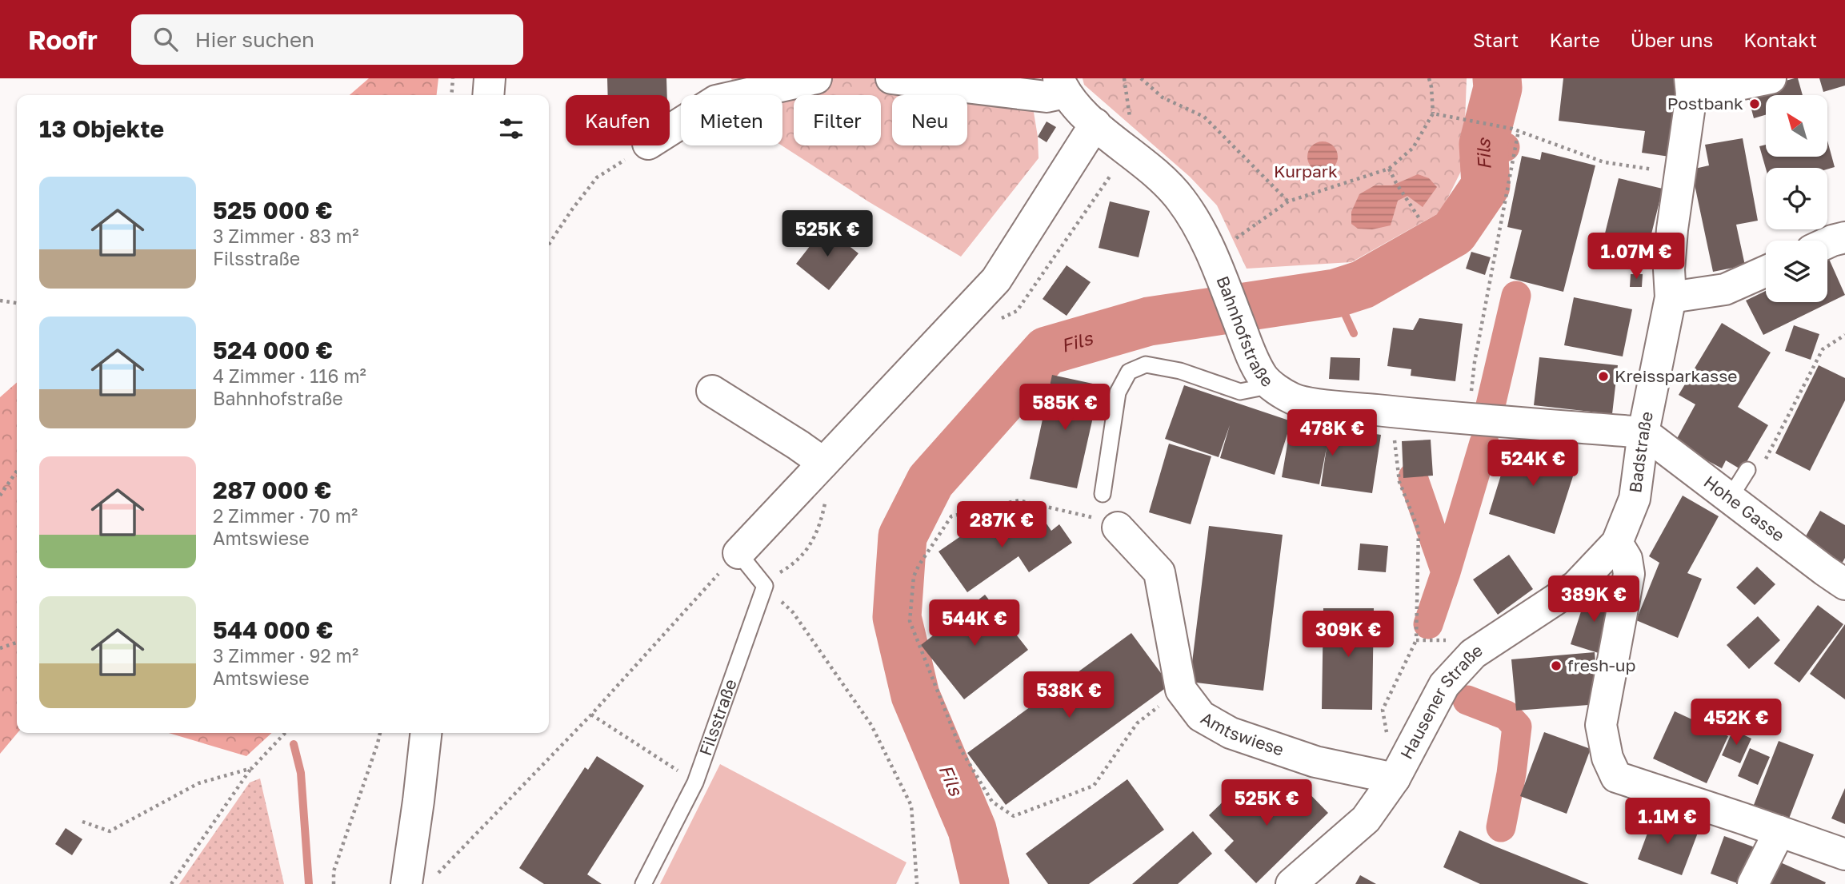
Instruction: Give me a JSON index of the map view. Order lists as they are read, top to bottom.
{
  "streets": {
    "street": [
      "Bahnhofstraße",
      "Badstraße",
      "Hohe Gasse",
      "Hausener Straße",
      "Amtswiese"
    ],
    "lane": ["Filsstraße"]
  },
  "crossings": [
    ["Bahnhofstraße", "Badstraße"],
    ["Bahnhofstraße", "Hohe Gasse"],
    ["Badstraße", "Hohe Gasse"],
    ["Badstraße", "Hausener Straße"],
    ["Hausener Straße", "Amtswiese"]
  ],
  "water": ["Fils"],
  "parks": ["Kurpark"],
  "places": ["Postbank", "Kreissparkasse", "fresh-up"],
  "north": "top left",
  "page": {
    "header": "Roofr",
    "search": "Hier suchen",
    "nav": [
      "Start",
      "Karte",
      "Über uns",
      "Kontakt"
    ],
    "chip": [
      "Kaufen",
      "Mieten",
      "Filter",
      "Neu"
    ],
    "heading": "13 Objekte",
    "list": [
      {
        "name": "525 000 €",
        "note": "3 Zimmer · 83 m² · Filsstraße"
      },
      {
        "name": "524 000 €",
        "note": "4 Zimmer · 116 m² · Bahnhofstraße"
      },
      {
        "name": "287 000 €",
        "note": "2 Zimmer · 70 m² · Amtswiese"
      },
      {
        "name": "544 000 €",
        "note": "3 Zimmer · 92 m² · Amtswiese"
      }
    ],
    "price": [
      "525K €",
      "1.07M €",
      "585K €",
      "478K €",
      "524K €",
      "287K €",
      "389K €",
      "544K €",
      "309K €",
      "538K €",
      "452K €",
      "525K €",
      "1.1M €"
    ]
  }
}
